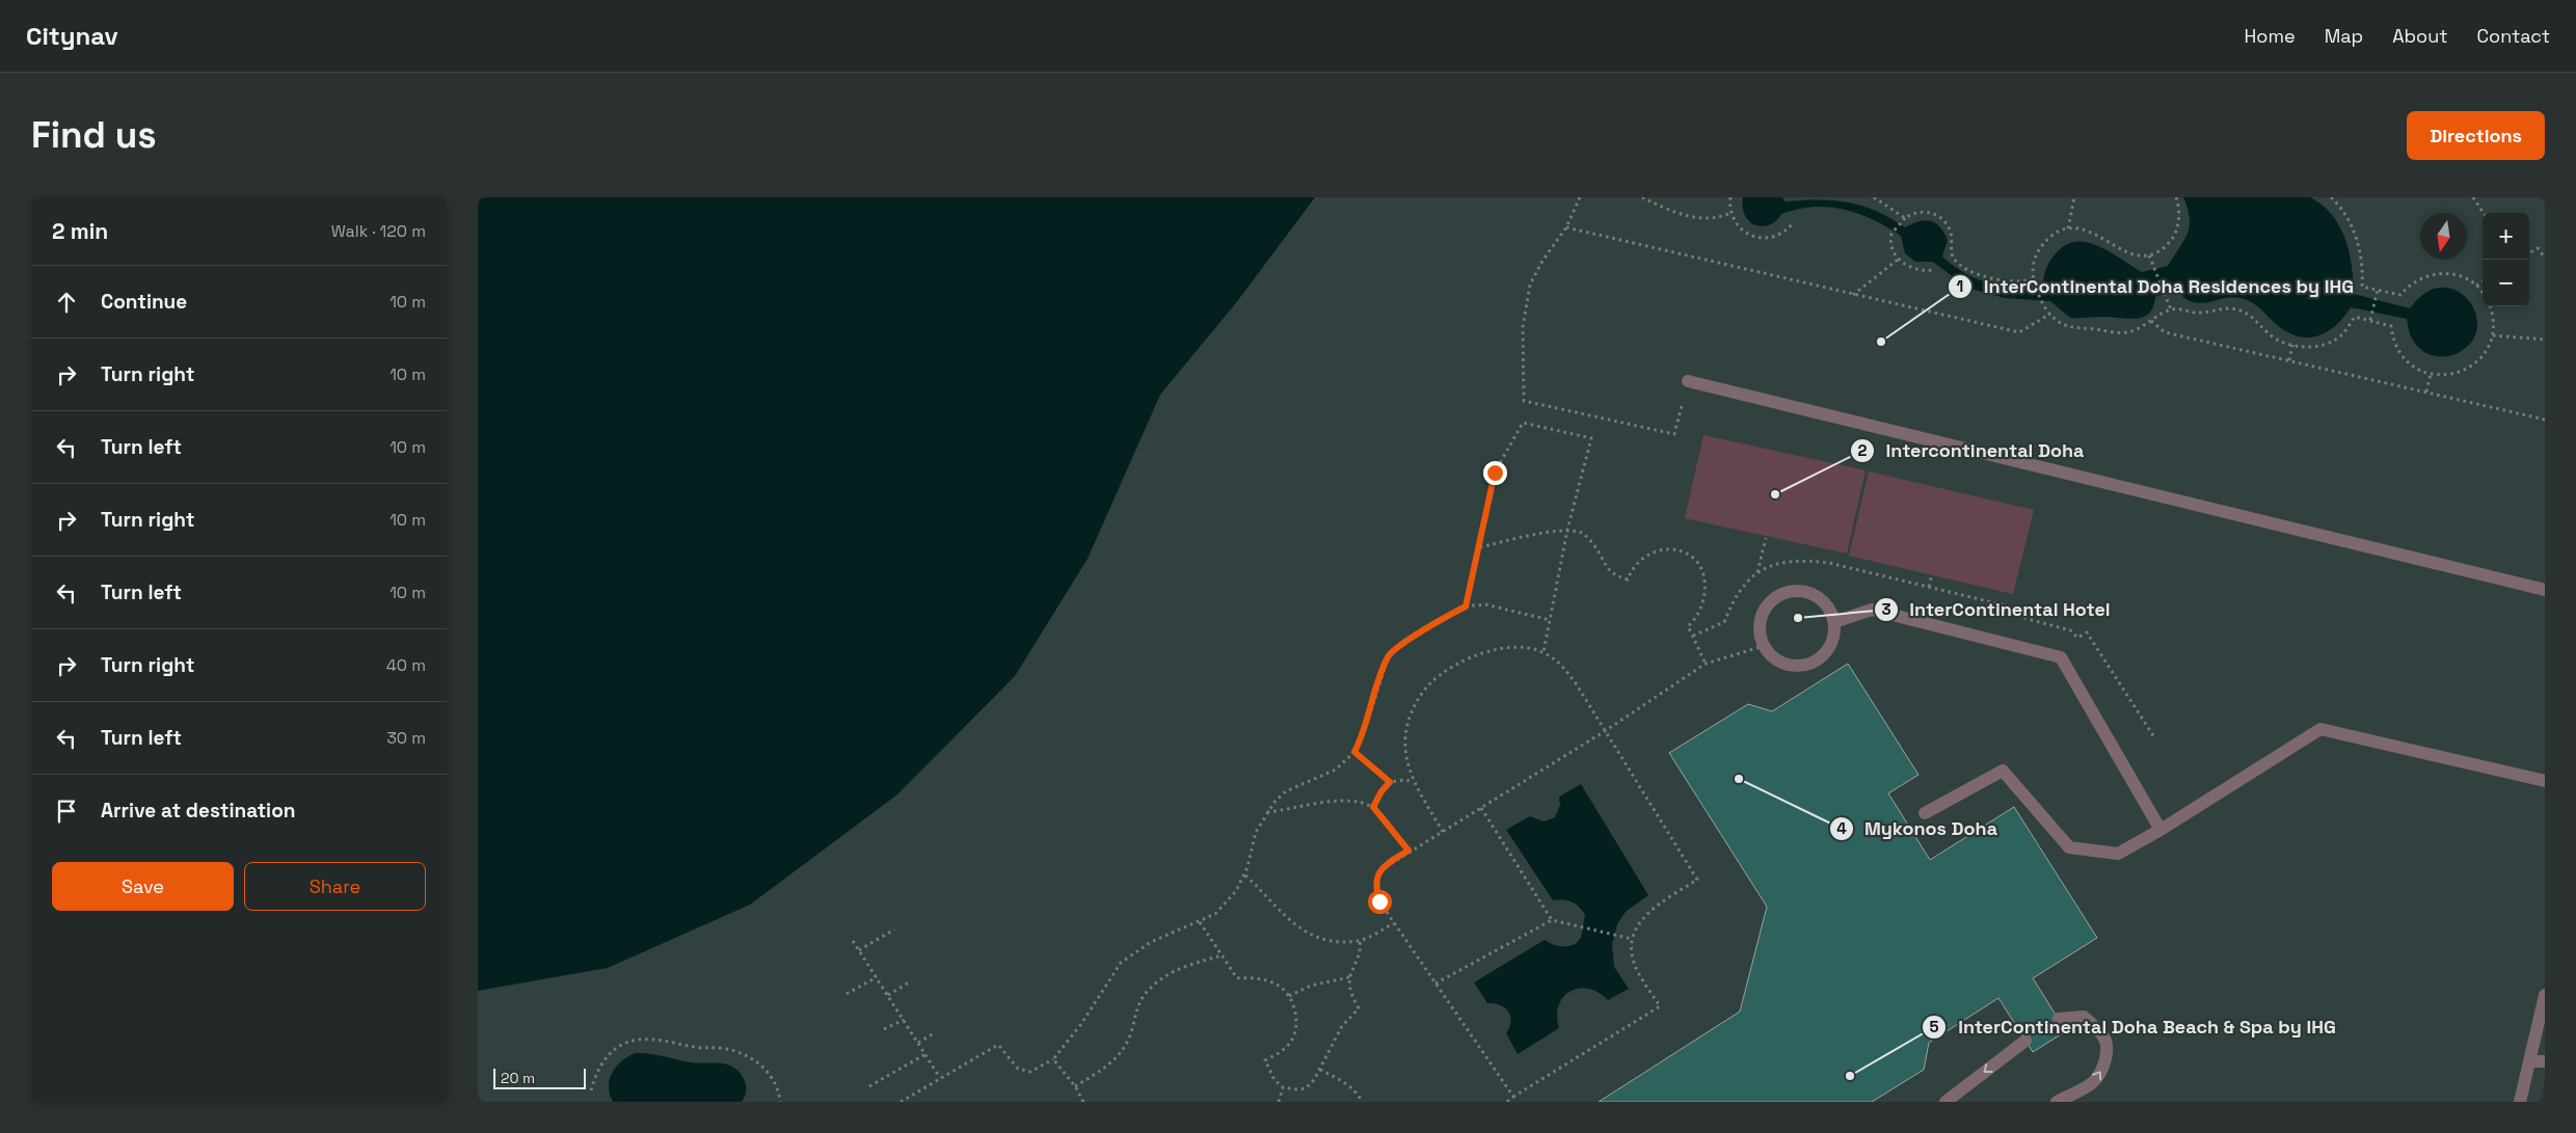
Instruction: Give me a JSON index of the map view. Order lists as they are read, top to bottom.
{
  "places": [
    "InterContinental Doha Residences by IHG",
    "Intercontinental Doha",
    "InterContinental Hotel",
    "Mykonos Doha",
    "InterContinental Doha Beach & Spa by IHG"
  ],
  "scale_bar": "20 m",
  "north": "bottom",
  "page": {
    "header": "Citynav",
    "nav": [
      "Home",
      "Map",
      "About",
      "Contact"
    ],
    "buttons": [
      "Directions",
      ["Save", "Share"]
    ],
    "title": "Find us",
    "heading": ["2 min", "Walk · 120 m"],
    "map_buttons": ["+", "−"],
    "list": [
      ["Continue", "10 m"],
      ["Turn right", "10 m"],
      ["Turn left", "10 m"],
      ["Turn right", "10 m"],
      ["Turn left", "10 m"],
      ["Turn right", "40 m"],
      ["Turn left", "30 m"],
      "Arrive at destination"
    ],
    "scale": "20 m"
  }
}
